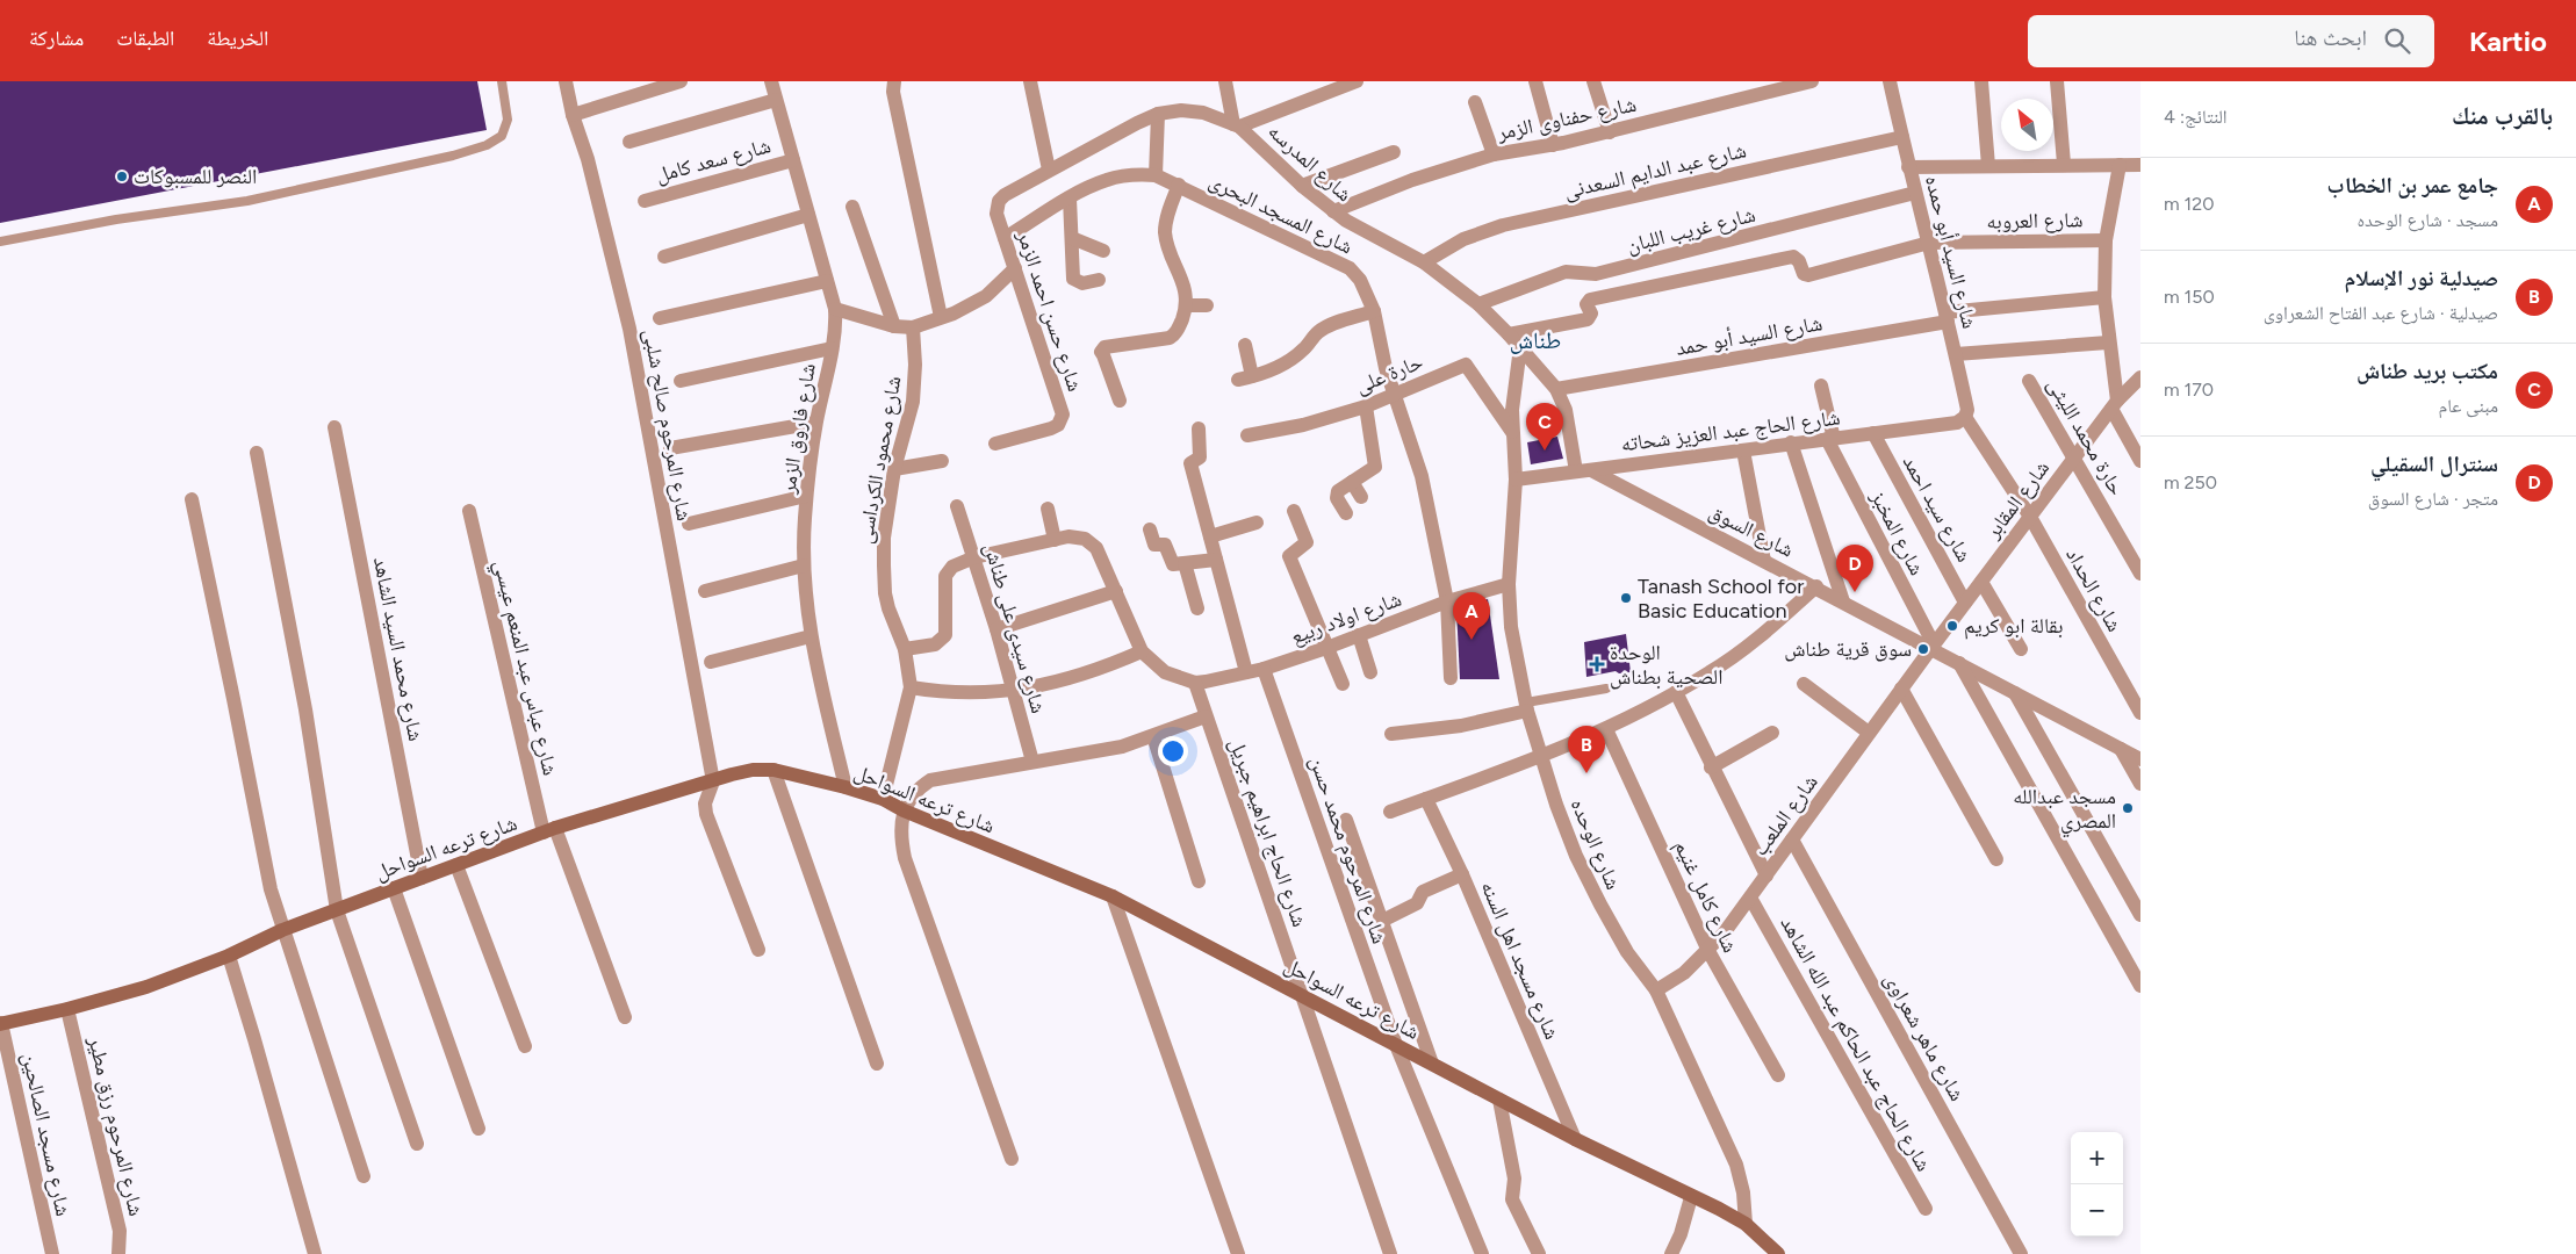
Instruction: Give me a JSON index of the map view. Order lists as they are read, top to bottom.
{
  "streets": {
    "main road": ["شارع ترعه السواحل"],
    "street": [
      "شارع حفناوى الزمر",
      "شارع سعد كامل",
      "شارع المدرسه",
      "شارع عبد الدايم السعدنى",
      "شارع المسجد البحرى",
      "شارع العروبه",
      "شارع غريب اللبان",
      "شارع السيد أبو حمده",
      "شارع حسن احمد الزمر",
      "شارع السيد أبو حمد",
      "حارة على",
      "شارع المرحوم صالح شلبى",
      "شارع فاروق الزمر",
      "شارع الحاج عبد العزيز شحاته",
      "حارة محمد الليثى",
      "شارع محمود الكرداسى",
      "شارع المقابر",
      "شارع سيد احمد",
      "شارع السوق",
      "شارع المخبز",
      "شارع الحداد",
      "شارع اولاد ربيع",
      "شارع سيدى على طناش",
      "شارع محمد السيد الشاهد",
      "شارع عباس عبد المنعم عيسي",
      "شارع الملعب",
      "شارع الحاج ابراهيم جبريل",
      "شارع الوحده",
      "شارع المرحوم محمد حسن",
      "شارع كامل غنيم",
      "شارع مسجد اهل السنه",
      "شارع ماهر شعراوى",
      "شارع الحاج عبد الحاكم عبد الله الشاهد",
      "شارع المرحوم رزق مطير",
      "شارع مسجد الصالحين"
    ]
  },
  "crossings": [
    ["شارع حفناوى الزمر", "شارع المدرسه"],
    ["شارع سعد كامل", "شارع فاروق الزمر"],
    ["شارع المدرسه", "شارع عبد الدايم السعدنى"],
    ["شارع المدرسه", "شارع العروبه"],
    ["شارع المدرسه", "شارع غريب اللبان"],
    ["شارع المدرسه", "شارع حسن احمد الزمر"],
    ["شارع المدرسه", "شارع السيد أبو حمد"],
    ["شارع المدرسه", "شارع الحاج عبد العزيز شحاته"],
    ["شارع المدرسه", "شارع السوق"],
    ["شارع المدرسه", "شارع الوحده"],
    ["شارع عبد الدايم السعدنى", "شارع السيد أبو حمده"],
    ["شارع المسجد البحرى", "شارع حسن احمد الزمر"],
    ["شارع المسجد البحرى", "حارة على"],
    ["شارع المسجد البحرى", "شارع اولاد ربيع"],
    ["شارع العروبه", "شارع السيد أبو حمده"],
    ["شارع غريب اللبان", "شارع السيد أبو حمده"],
    ["شارع السيد أبو حمده", "شارع السيد أبو حمد"],
    ["شارع السيد أبو حمده", "شارع الحاج عبد العزيز شحاته"],
    ["شارع السيد أبو حمده", "شارع الحداد"],
    ["حارة على", "شارع الوحده"],
    ["شارع المرحوم صالح شلبى", "شارع ترعه السواحل"],
    ["شارع فاروق الزمر", "شارع ترعه السواحل"],
    ["شارع الحاج عبد العزيز شحاته", "شارع سيد احمد"],
    ["شارع الحاج عبد العزيز شحاته", "شارع السوق"],
    ["شارع الحاج عبد العزيز شحاته", "شارع المخبز"],
    ["شارع الحاج عبد العزيز شحاته", "شارع الحداد"],
    ["شارع الحاج عبد العزيز شحاته", "شارع الوحده"],
    ["حارة محمد الليثى", "شارع المقابر"],
    ["شارع محمود الكرداسى", "شارع ترعه السواحل"],
    ["شارع المقابر", "شارع سيد احمد"],
    ["شارع المقابر", "شارع السوق"],
    ["شارع المقابر", "شارع المخبز"],
    ["شارع المقابر", "شارع الحداد"],
    ["شارع المقابر", "شارع الملعب"],
    ["شارع السوق", "شارع المخبز"],
    ["شارع السوق", "شارع الملعب"],
    ["شارع المخبز", "شارع الملعب"],
    ["شارع اولاد ربيع", "شارع الحاج ابراهيم جبريل"],
    ["شارع اولاد ربيع", "شارع الوحده"],
    ["شارع اولاد ربيع", "شارع المرحوم محمد حسن"],
    ["شارع محمد السيد الشاهد", "شارع ترعه السواحل"],
    ["شارع عباس عبد المنعم عيسي", "شارع ترعه السواحل"],
    ["شارع ترعه السواحل", "شارع الحاج ابراهيم جبريل"],
    ["شارع ترعه السواحل", "شارع الوحده"],
    ["شارع ترعه السواحل", "شارع المرحوم محمد حسن"],
    ["شارع ترعه السواحل", "شارع مسجد اهل السنه"],
    ["شارع ترعه السواحل", "شارع المرحوم رزق مطير"],
    ["شارع ترعه السواحل", "شارع مسجد الصالحين"],
    ["شارع الملعب", "شارع الوحده"],
    ["شارع الملعب", "شارع كامل غنيم"],
    ["شارع الملعب", "شارع ماهر شعراوى"],
    ["شارع الملعب", "شارع الحاج عبد الحاكم عبد الله الشاهد"]
  ],
  "districts": ["طناش"],
  "places": {
    "other": [
      "النصر للمسبوكات",
      "Tanash School for Basic Education",
      "بقالة ابو كريم",
      "سوق قرية طناش",
      "مسجد عبدالله المصري"
    ],
    "health": ["الوحدة الصحية بطناش"]
  },
  "north": "top left",
  "page": {
    "header": "Kartio",
    "search": "ابحث هنا",
    "nav": ["الخريطة", "الطبقات", "مشاركة"],
    "heading": ["بالقرب منك", "النتائج: 4"],
    "list": [
      {
        "mark": "A",
        "name": "جامع عمر بن الخطاب",
        "note": "مسجد · شارع الوحده",
        "value": "120 m"
      },
      {
        "mark": "B",
        "name": "صيدلية نور الإسلام",
        "note": "صيدلية · شارع عبد الفتاح الشعراوى",
        "value": "150 m"
      },
      {
        "mark": "C",
        "name": "مكتب بريد طناش",
        "note": "مبنى عام",
        "value": "170 m"
      },
      {
        "mark": "D",
        "name": "سنترال السقيلي",
        "note": "متجر · شارع السوق",
        "value": "250 m"
      }
    ],
    "pins": [
      "C",
      "D",
      "A",
      "B"
    ],
    "map_buttons": ["+", "−"]
  }
}
